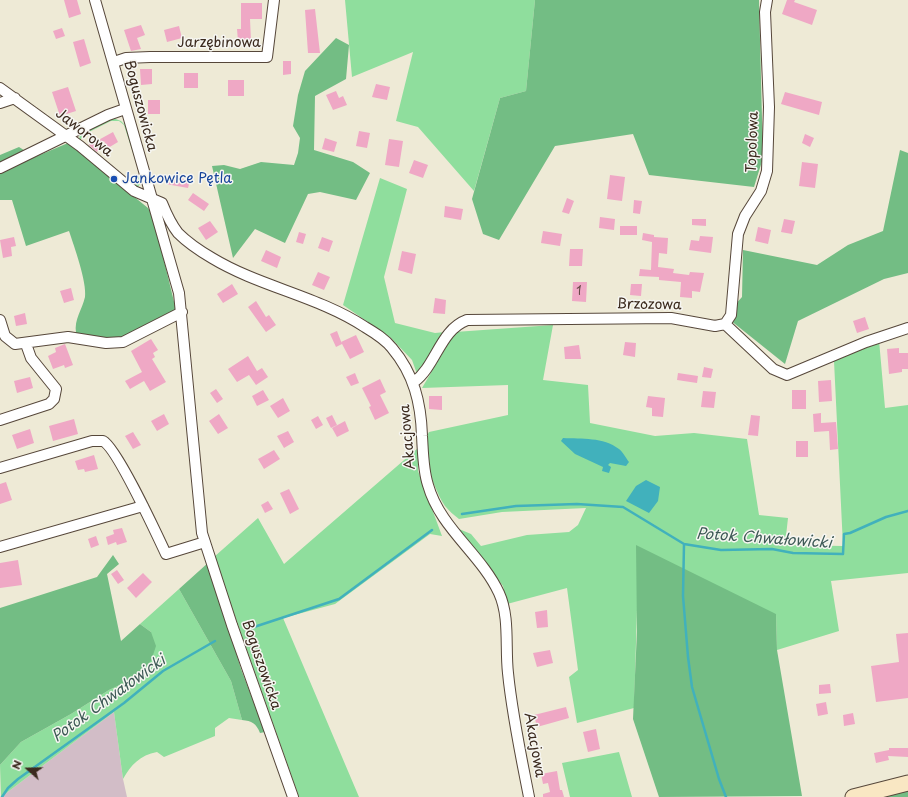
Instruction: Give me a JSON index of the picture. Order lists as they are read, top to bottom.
{
  "streets": {
    "street": [
      "Jarzębinowa",
      "Boguszowicka",
      "Jaworowa",
      "Topolowa",
      "Brzozowa",
      "Akacjowa"
    ]
  },
  "crossings": [
    ["Jarzębinowa", "Boguszowicka"],
    ["Boguszowicka", "Jaworowa"],
    ["Boguszowicka", "Akacjowa"],
    ["Jaworowa", "Akacjowa"],
    ["Topolowa", "Brzozowa"],
    ["Brzozowa", "Akacjowa"]
  ],
  "water": ["Potok Chwałowicki"],
  "places": ["Jankowice Pętla"],
  "house_numbers": ["1"],
  "north": "left"
}
